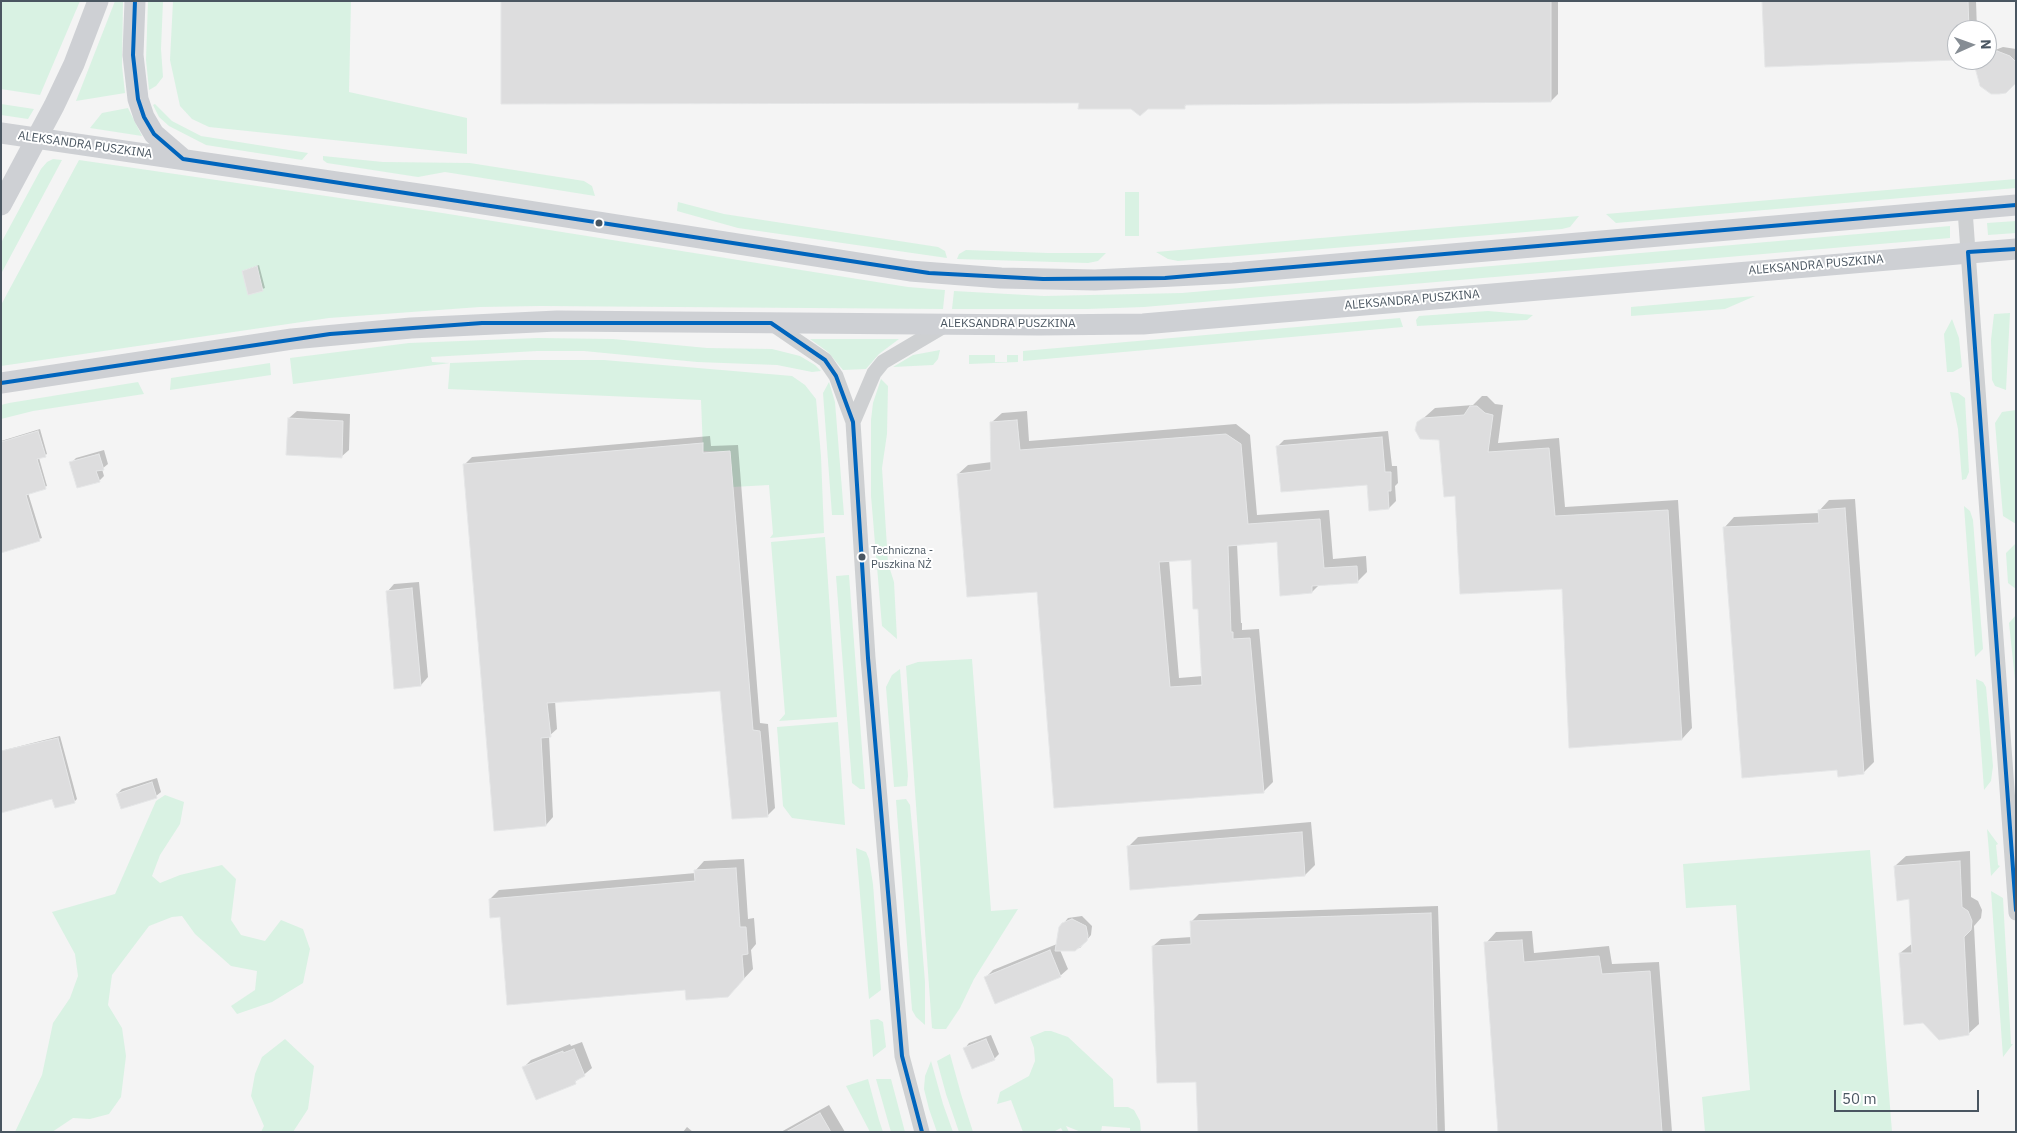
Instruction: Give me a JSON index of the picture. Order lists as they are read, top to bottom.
{
  "streets": {
    "main road": ["ALEKSANDRA PUSZKINA"]
  },
  "places": ["Techniczna - Puszkina NŻ"],
  "scale_bar": "50 m",
  "north": "right"
}
